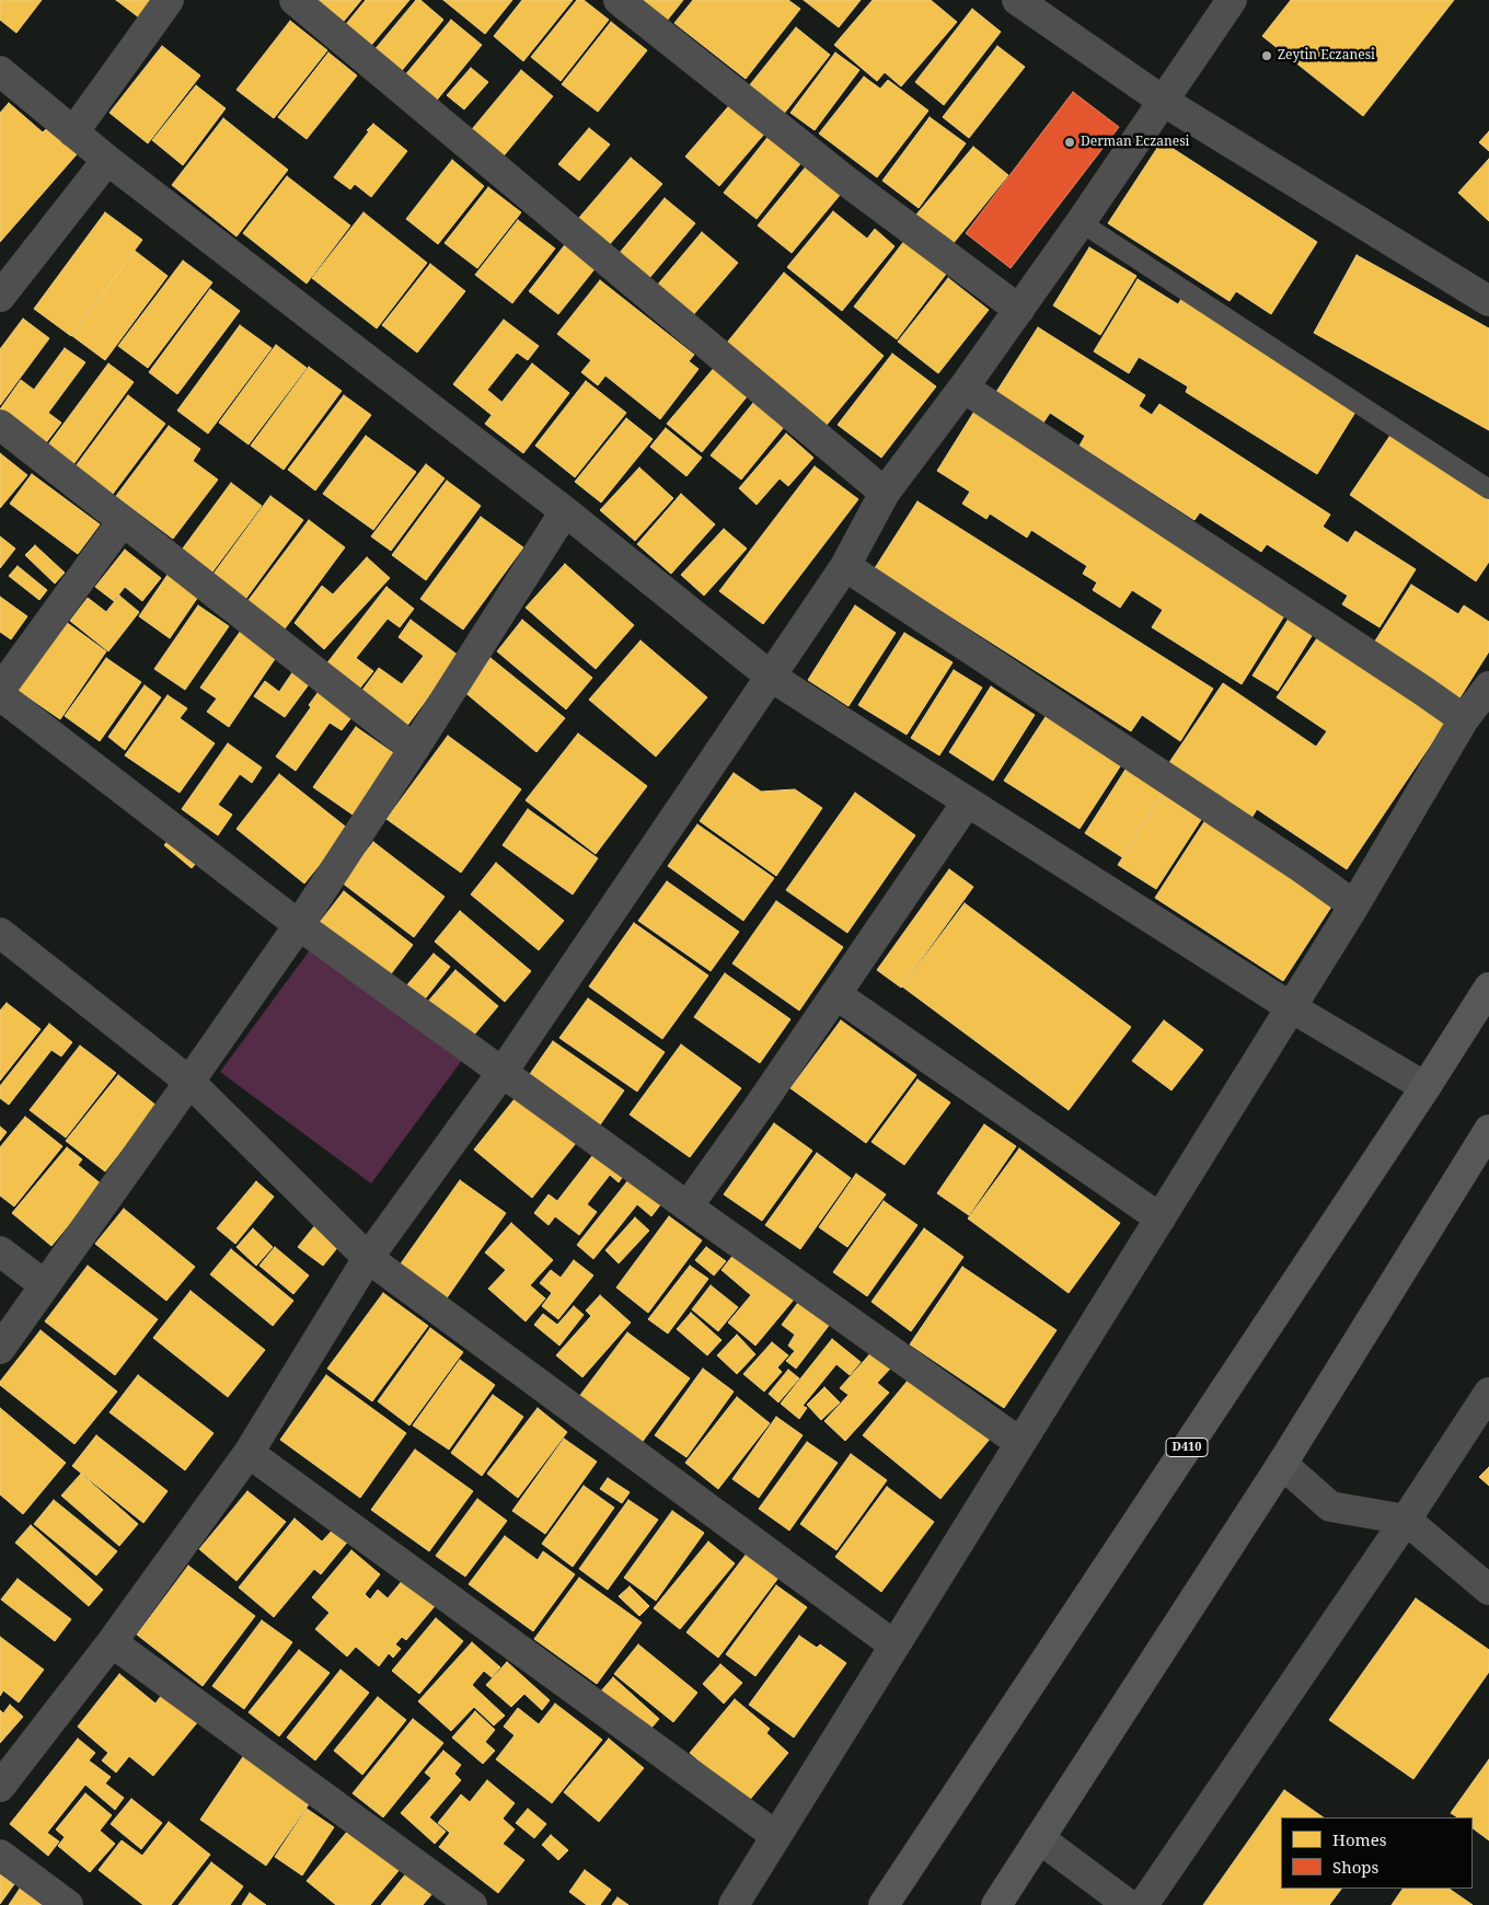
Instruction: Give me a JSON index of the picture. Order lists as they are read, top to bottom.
{
  "streets": {
    "highway": ["D410"]
  },
  "places": ["Zeytin Eczanesi", "Derman Eczanesi"],
  "legend": ["Homes", "Shops"]
}
